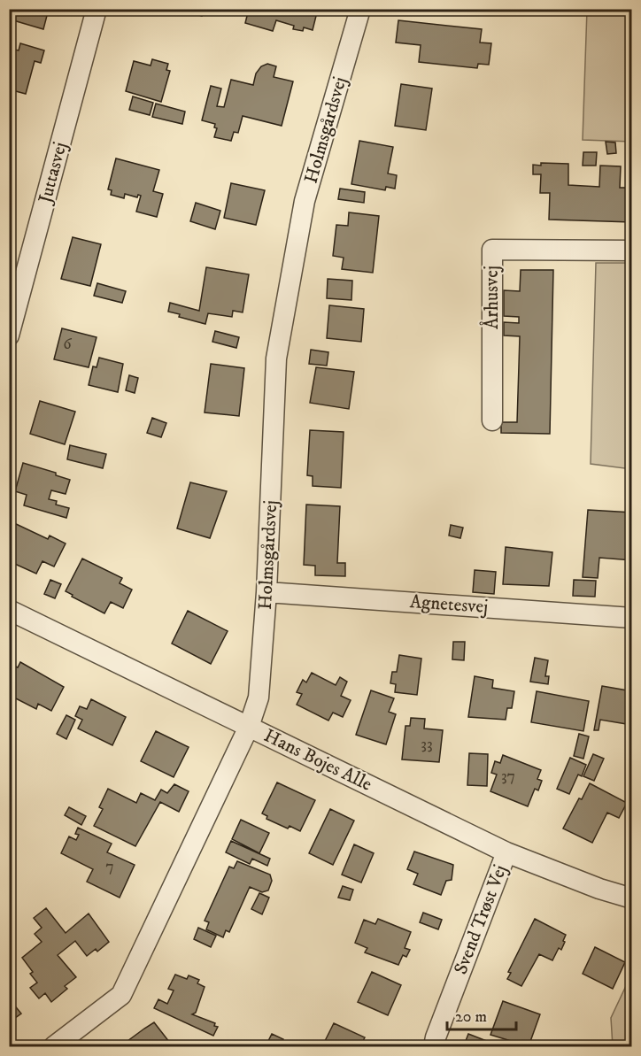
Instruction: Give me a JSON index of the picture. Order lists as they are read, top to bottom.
{
  "streets": {
    "street": [
      "Holmsgårdsvej",
      "Juttasvej",
      "Århusvej",
      "Agnetesvej",
      "Hans Bojes Alle",
      "Svend Trøst Vej"
    ]
  },
  "crossings": [
    ["Holmsgårdsvej", "Agnetesvej"],
    ["Holmsgårdsvej", "Hans Bojes Alle"],
    ["Hans Bojes Alle", "Svend Trøst Vej"]
  ],
  "house_numbers": [
    "6",
    "33",
    "37",
    "7"
  ],
  "scale_bar": "20 m"
}
